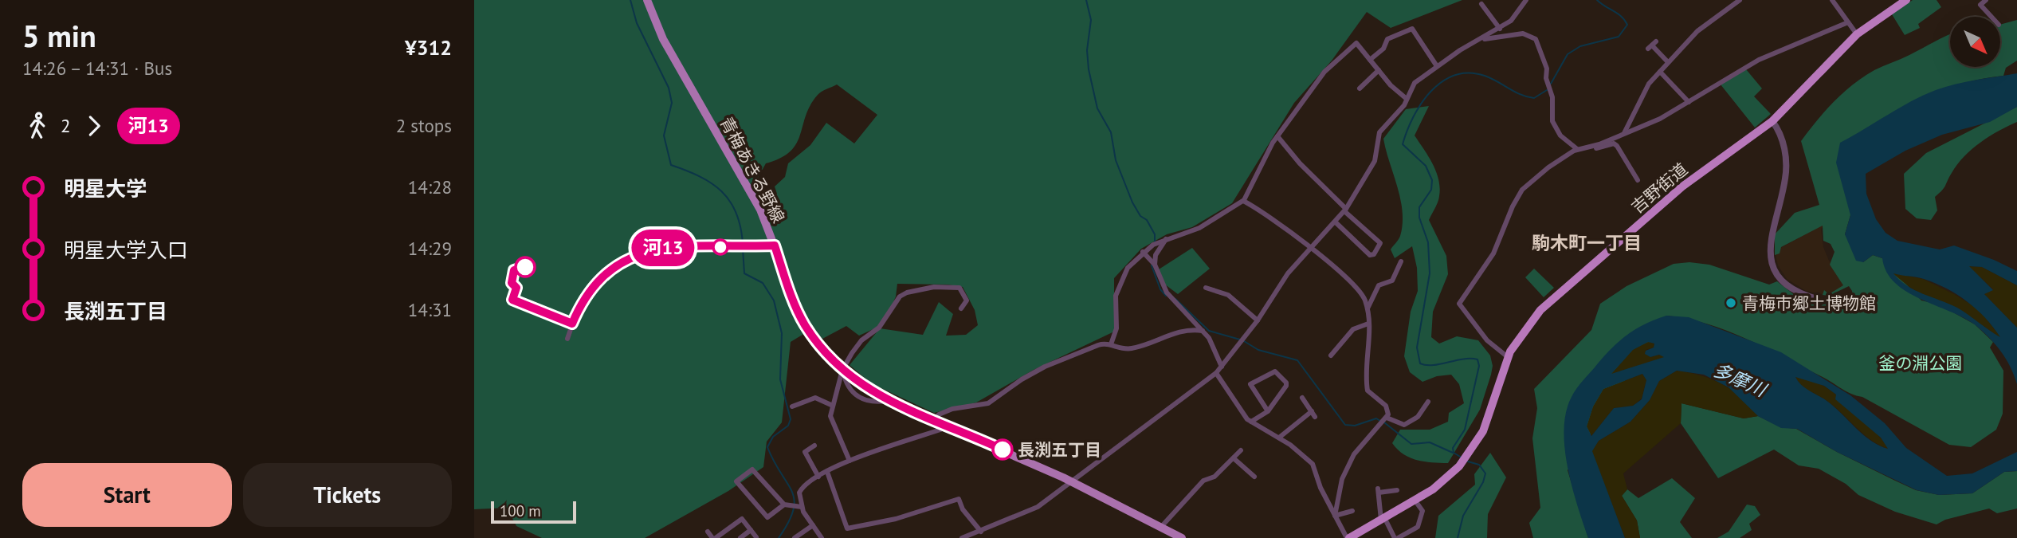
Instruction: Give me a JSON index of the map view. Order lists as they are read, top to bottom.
{
  "streets": {
    "highway": ["吉野街道"],
    "main road": ["青梅あきる野線"]
  },
  "districts": ["駒木町一丁目"],
  "water": ["多摩川"],
  "parks": ["釜の淵公園"],
  "places": ["青梅市郷土博物館", "長渕五丁目"],
  "lines": ["bus line 河13"],
  "scale_bar": "100 m",
  "north": "bottom right",
  "page": {
    "heading": ["5 min", "14:26 – 14:31 · Bus", "¥312"],
    "on_map": "河13",
    "legs": ["2", "河13", "2 stops"],
    "list": [
      {
        "name": "明星大学",
        "value": "14:28"
      },
      {
        "name": "明星大学入口",
        "value": "14:29"
      },
      {
        "name": "長渕五丁目",
        "value": "14:31"
      }
    ],
    "buttons": ["Start", "Tickets"],
    "scale": "100 m"
  }
}
